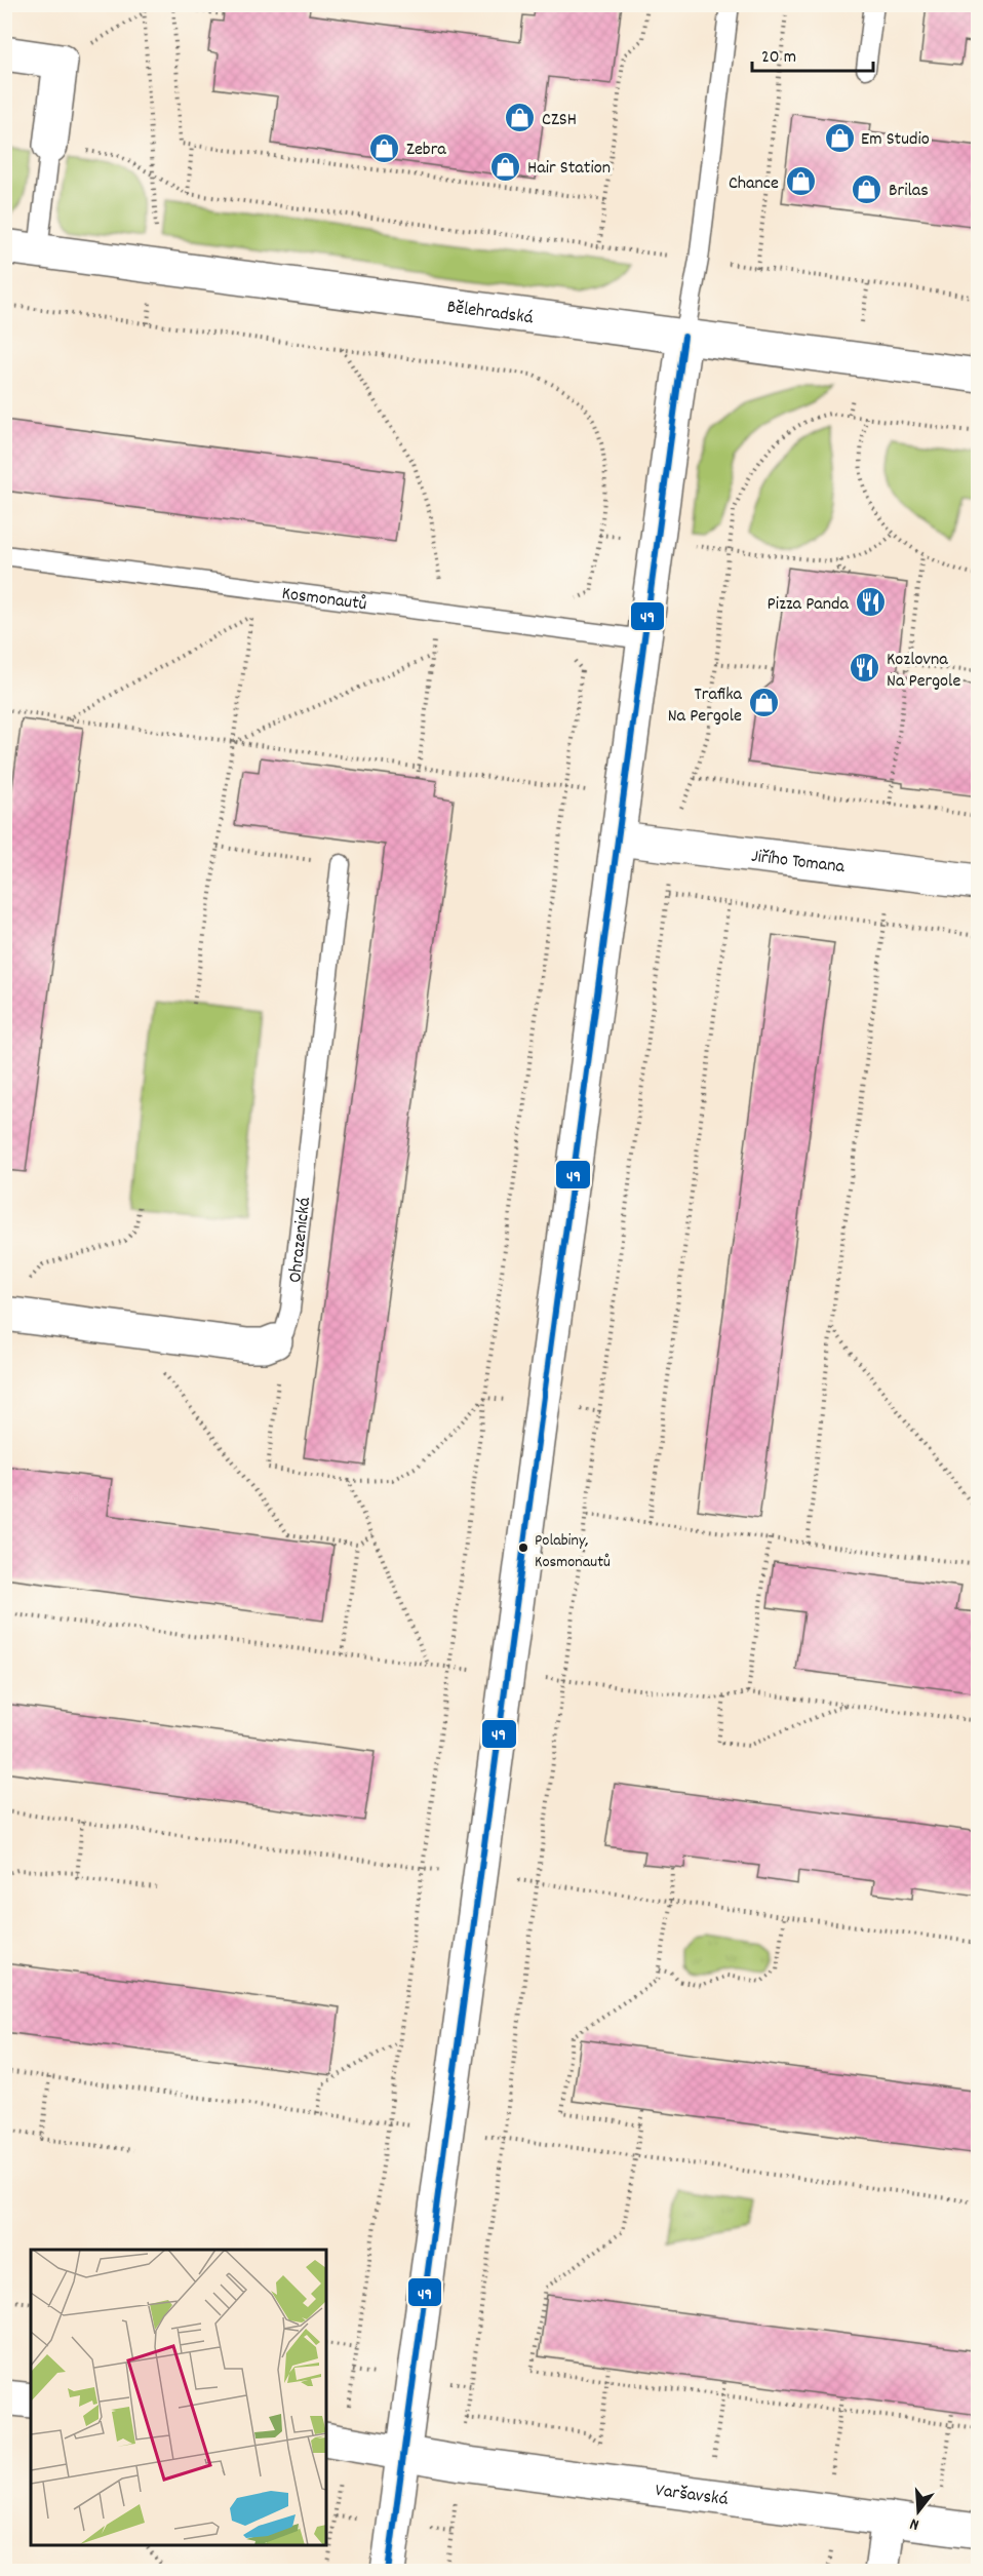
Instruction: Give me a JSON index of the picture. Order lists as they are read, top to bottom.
{
  "streets": {
    "street": ["Bělehradská", "Jiřího Tomana", "Varšavská"],
    "lane": ["Kosmonautů", "Ohrazenická"]
  },
  "places": {
    "shop": [
      "CZSH",
      "Em Studio",
      "Zebra",
      "Hair Station",
      "Chance",
      "Brilas",
      "Trafika Na Pergole"
    ],
    "restaurant": ["Pizza Panda", "Kozlovna Na Pergole"],
    "other": ["Polabiny, Kosmonautů"]
  },
  "lines": ["transit line 49"],
  "scale_bar": "20 m",
  "north": "bottom"
}
